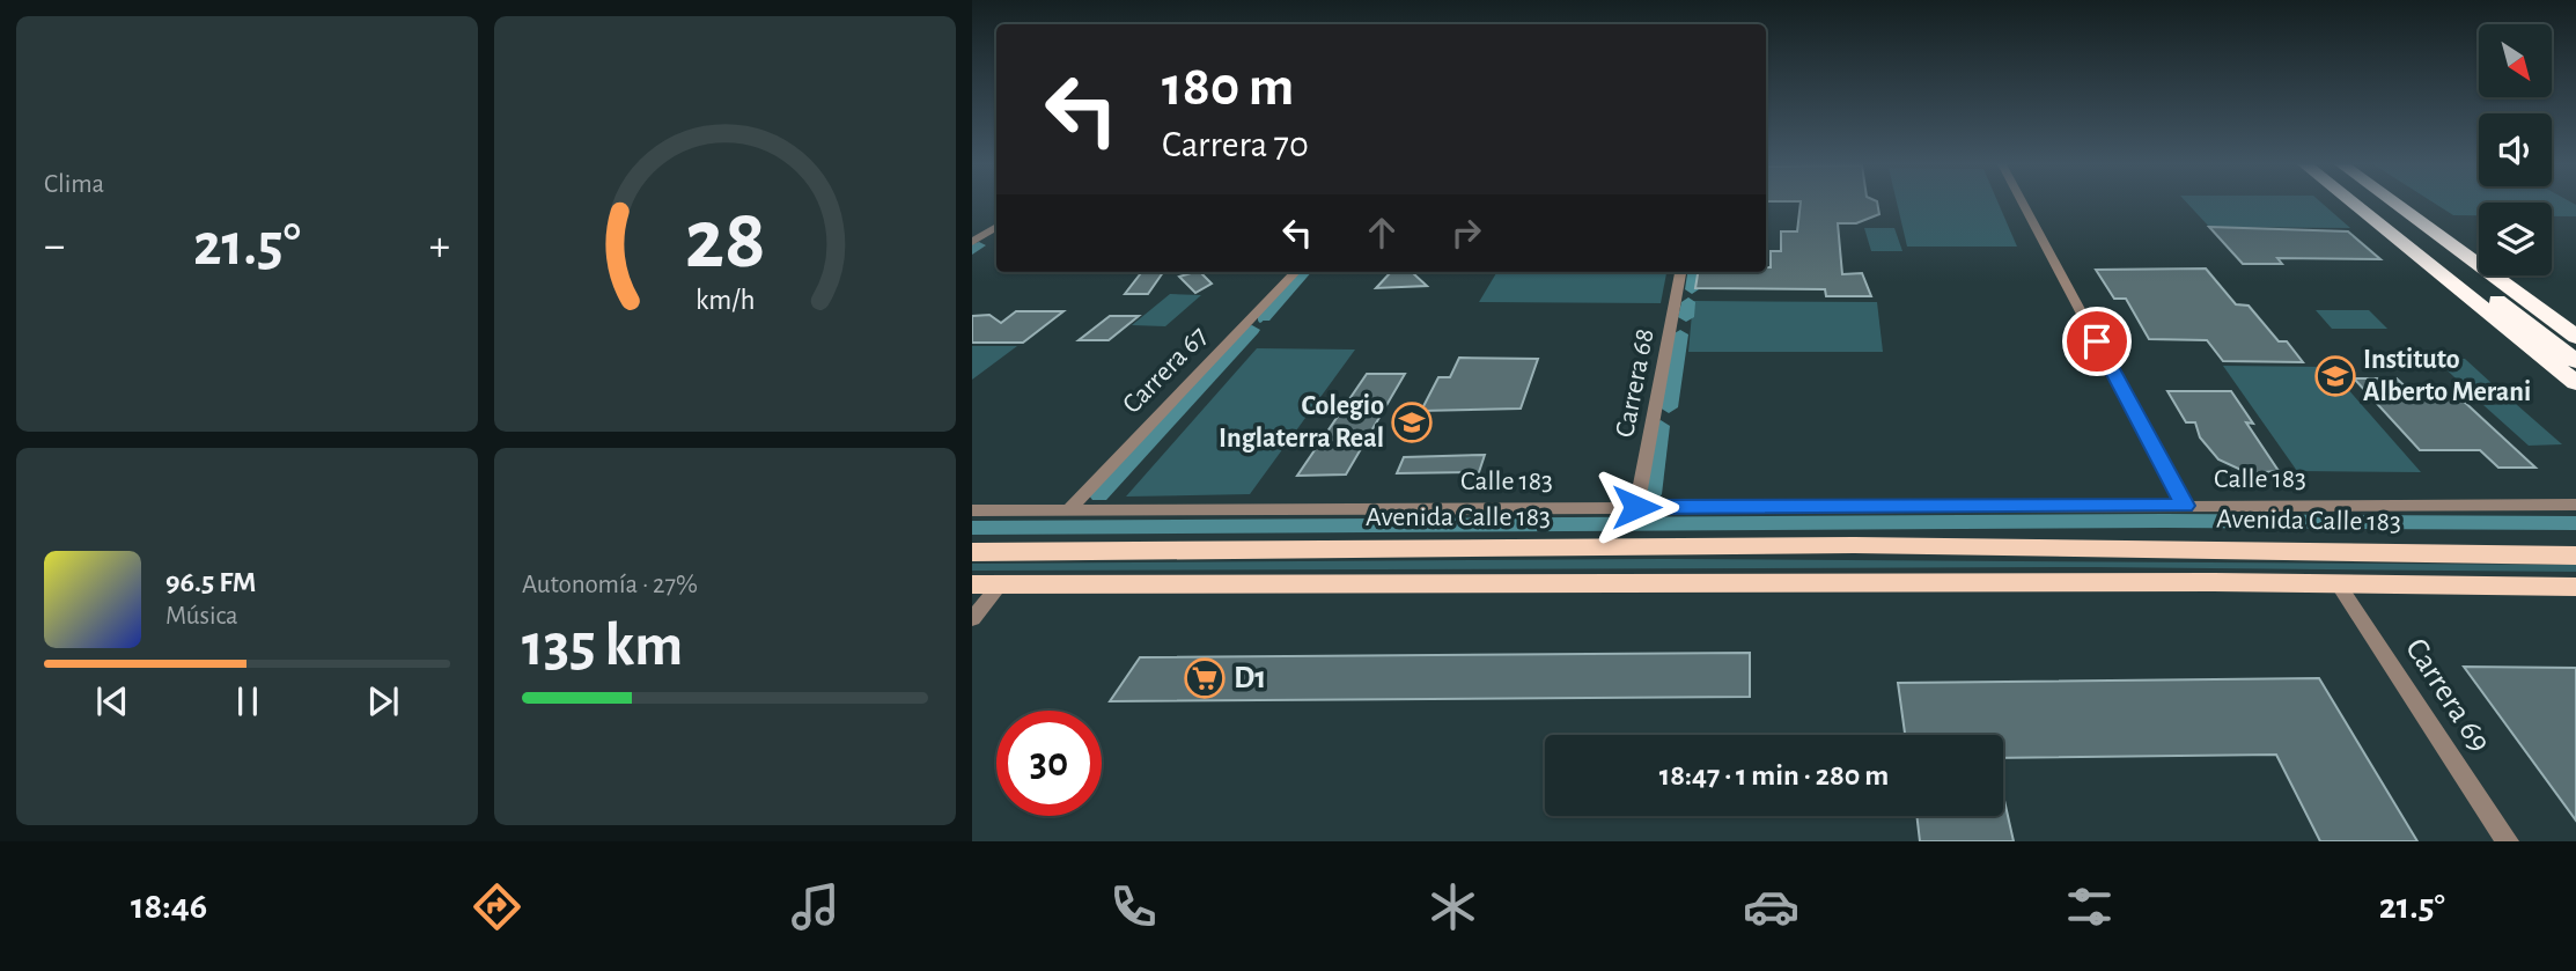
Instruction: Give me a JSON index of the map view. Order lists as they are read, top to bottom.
{
  "streets": {
    "main road": ["Avenida Calle 183"],
    "street": [
      "Carrera 67",
      "Carrera 68",
      "Calle 183",
      "Carrera 69"
    ]
  },
  "crossings": [
    ["Carrera 67", "Calle 183"],
    ["Carrera 68", "Calle 183"]
  ],
  "places": {
    "school or university": ["Instituto Alberto Merani", "Colegio Inglaterra Real"],
    "supermarket": ["D1"]
  },
  "north": "bottom right",
  "page": {
    "tile": [
      "Clima",
      ["Autonomía · 27%", "135 km"]
    ],
    "turn": ["180 m", "Carrera 70"],
    "heat": ["−", "21.5°", "+"],
    "song": ["96.5 FM", "Música"],
    "limit": "30",
    "trip": "18:47 · 1 min · 280 m",
    "tabs": ["18:46", "21.5°"],
    "gauge": ["28", "km/h"]
  }
}
